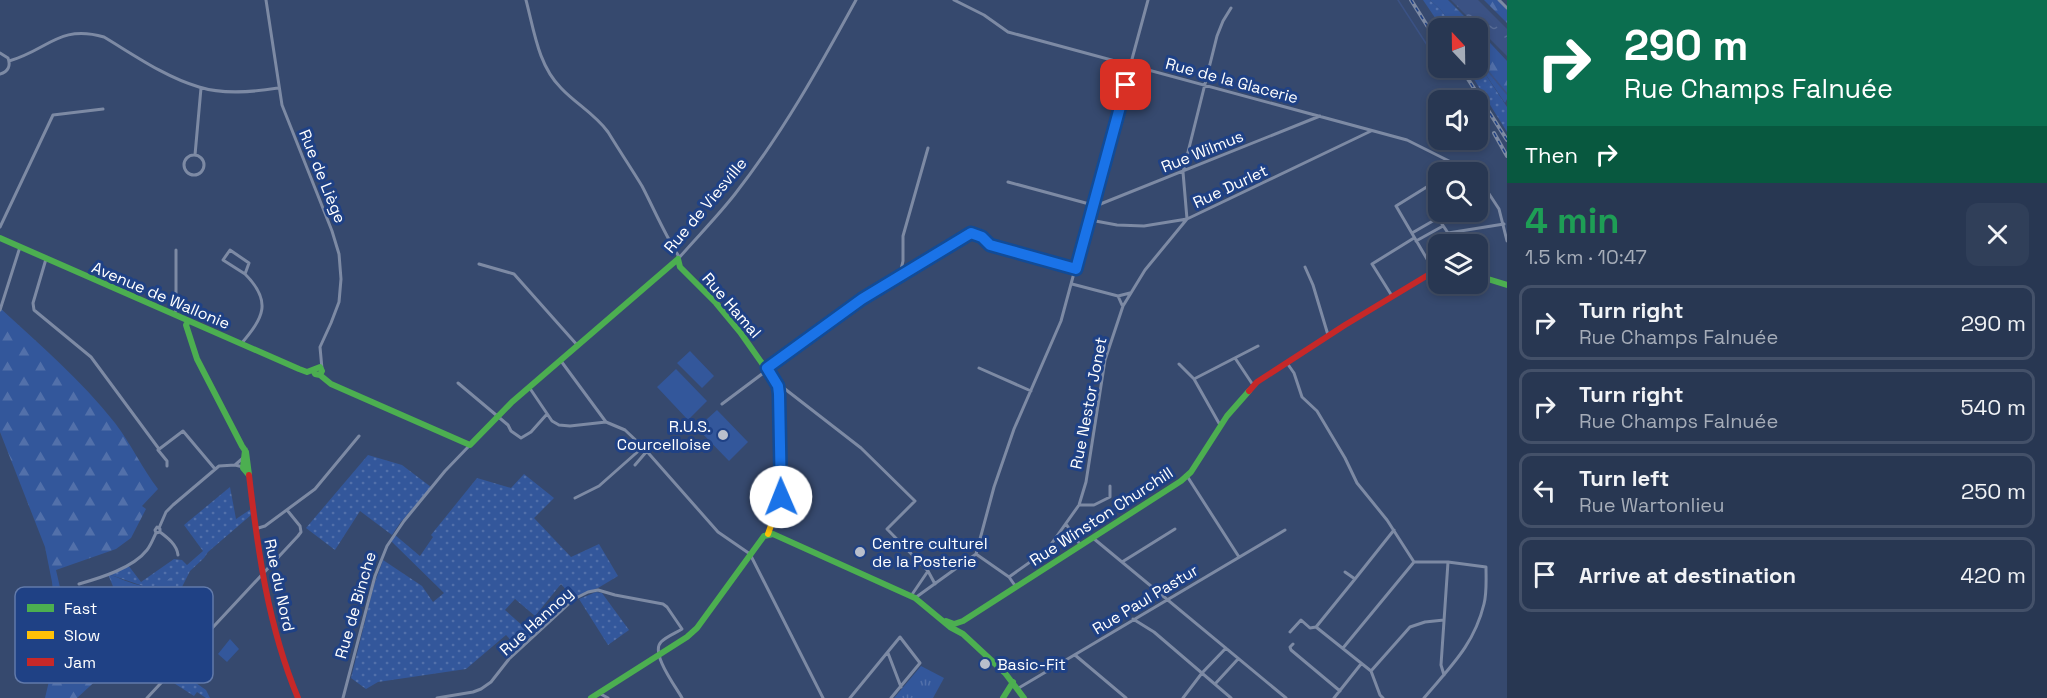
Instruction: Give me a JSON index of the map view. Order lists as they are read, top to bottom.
{
  "streets": {
    "street": [
      "Rue de la Glacerie",
      "Rue Wilmus",
      "Rue de Liège",
      "Rue Durlet",
      "Rue de Viesville",
      "Avenue de Wallonie",
      "Rue Hamal",
      "Rue Nestor Jonet",
      "Rue Winston Churchill",
      "Rue du Nord",
      "Rue Paul Pastur",
      "Rue de Binche",
      "Rue Hannoy"
    ]
  },
  "crossings": [
    ["Rue de la Glacerie", "Rue Wilmus"],
    ["Rue de la Glacerie", "Rue Durlet"],
    ["Rue de Liège", "Avenue de Wallonie"],
    ["Rue Durlet", "Rue Nestor Jonet"],
    ["Rue de Viesville", "Rue Hamal"],
    ["Rue de Viesville", "Rue de Binche"],
    ["Avenue de Wallonie", "Rue de Binche"]
  ],
  "places": ["R.U.S. Courcelloise", "Centre culturel de la Posterie", "Basic-Fit"],
  "legend": ["Fast", "Slow", "Jam"],
  "north": "top",
  "page": {
    "turn": ["290 m", "Rue Champs Falnuée"],
    "then": "Then",
    "heading": ["4 min", "1.5 km · 10:47"],
    "list": [
      {
        "name": "Turn right",
        "note": "Rue Champs Falnuée",
        "value": "290 m"
      },
      {
        "name": "Turn right",
        "note": "Rue Champs Falnuée",
        "value": "540 m"
      },
      {
        "name": "Turn left",
        "note": "Rue Wartonlieu",
        "value": "250 m"
      },
      {
        "name": "Arrive at destination",
        "value": "420 m"
      }
    ]
  }
}
